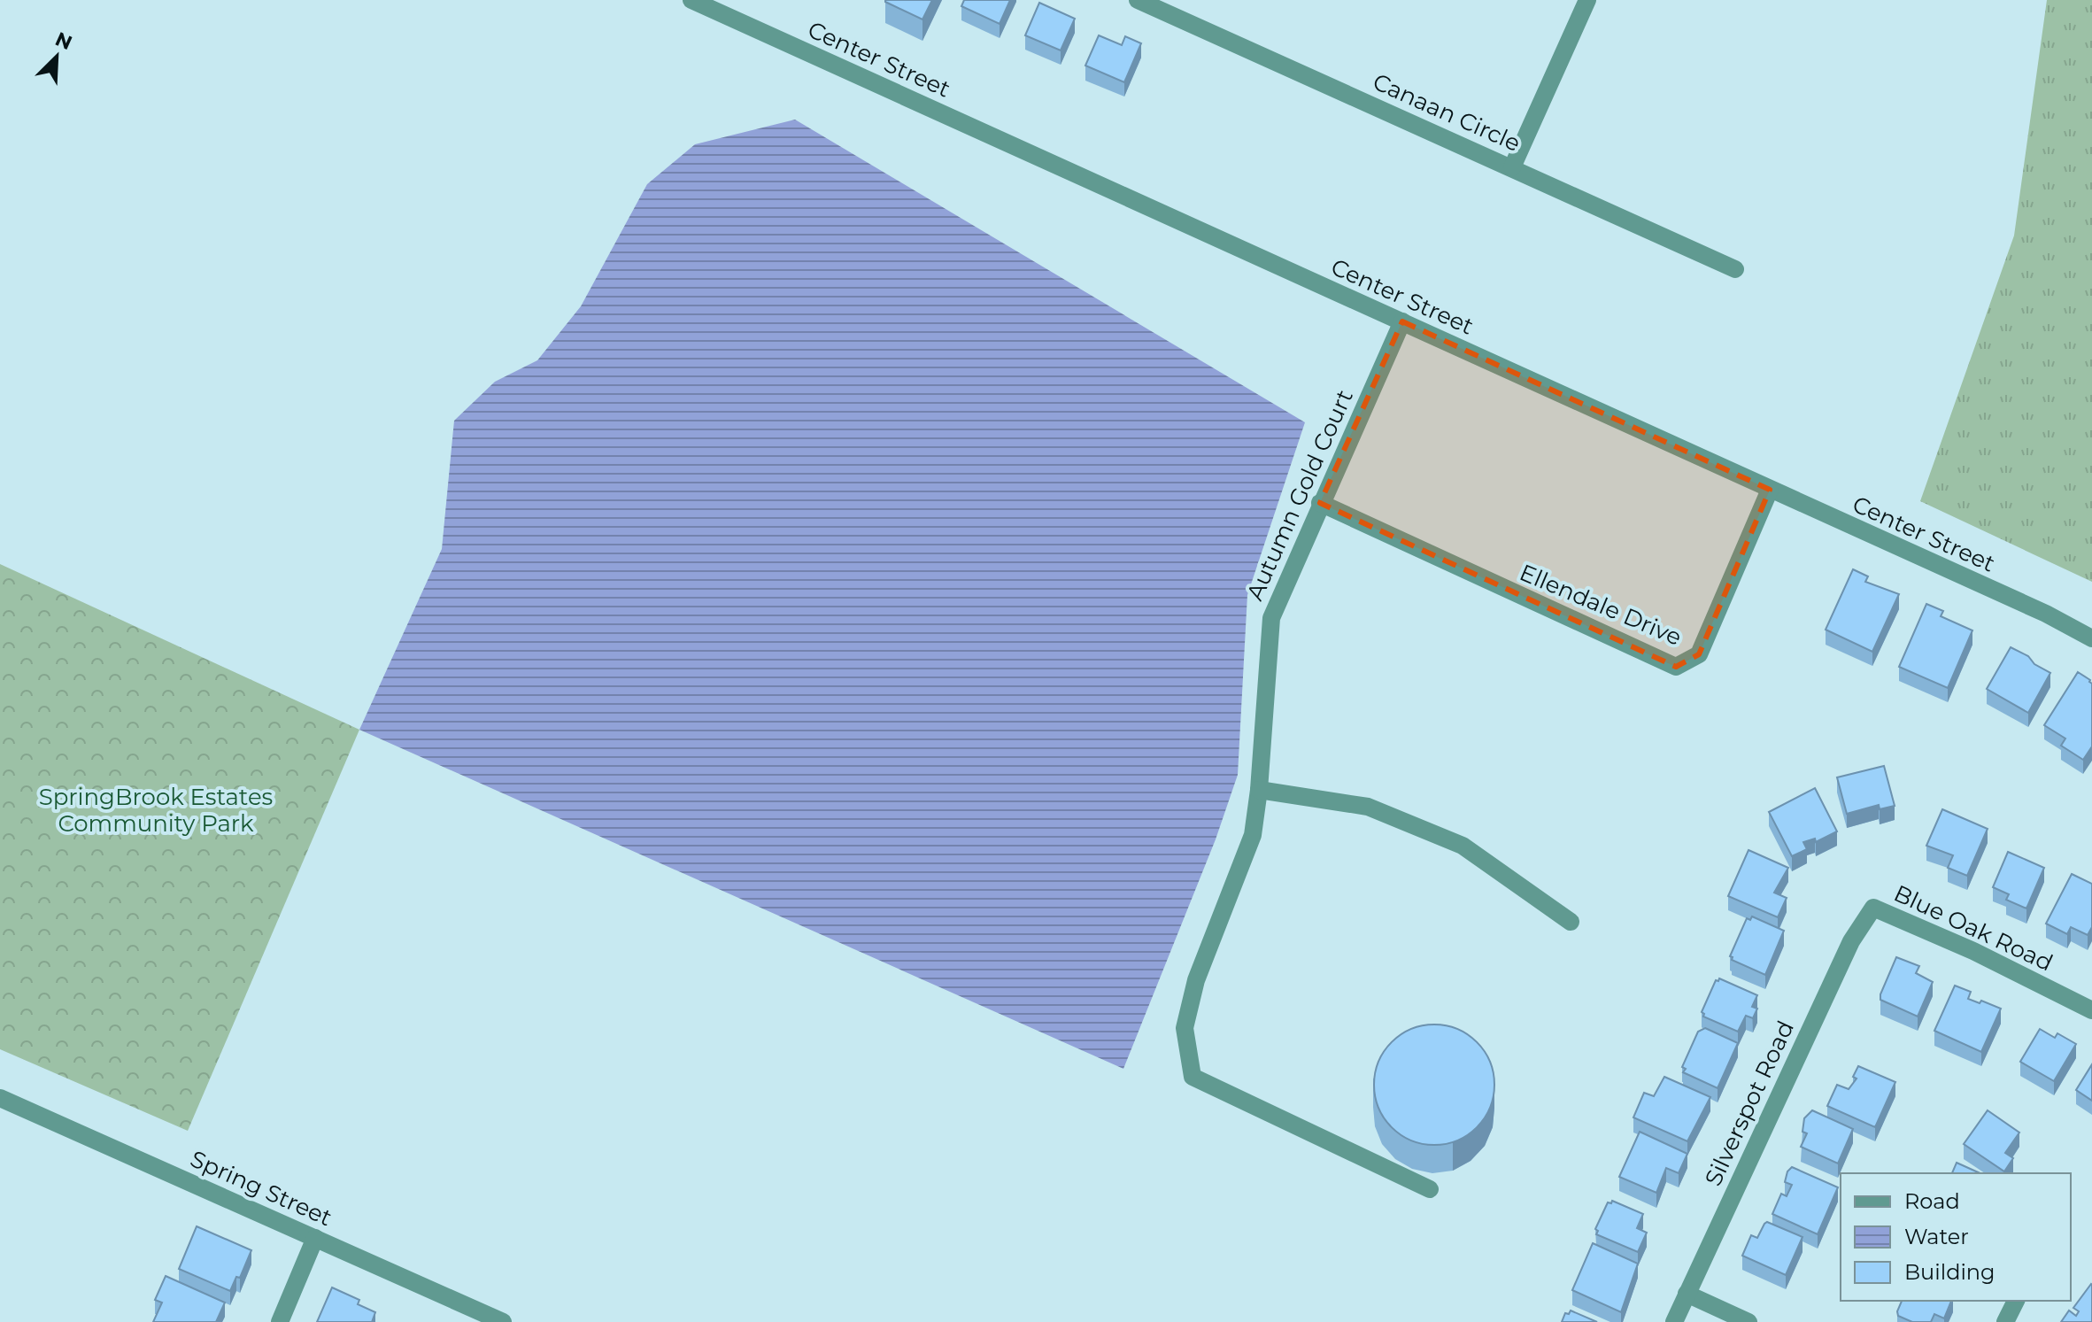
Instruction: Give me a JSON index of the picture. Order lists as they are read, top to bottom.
{
  "streets": {
    "street": [
      "Center Street",
      "Canaan Circle",
      "Autumn Gold Court",
      "Ellendale Drive",
      "Blue Oak Road",
      "Silverspot Road",
      "Spring Street"
    ]
  },
  "crossings": [
    ["Center Street", "Autumn Gold Court"],
    ["Center Street", "Ellendale Drive"],
    ["Autumn Gold Court", "Ellendale Drive"],
    ["Blue Oak Road", "Silverspot Road"]
  ],
  "parks": ["SpringBrook Estates Community Park"],
  "legend": ["Road", "Water", "Building"],
  "north": "top right"
}
